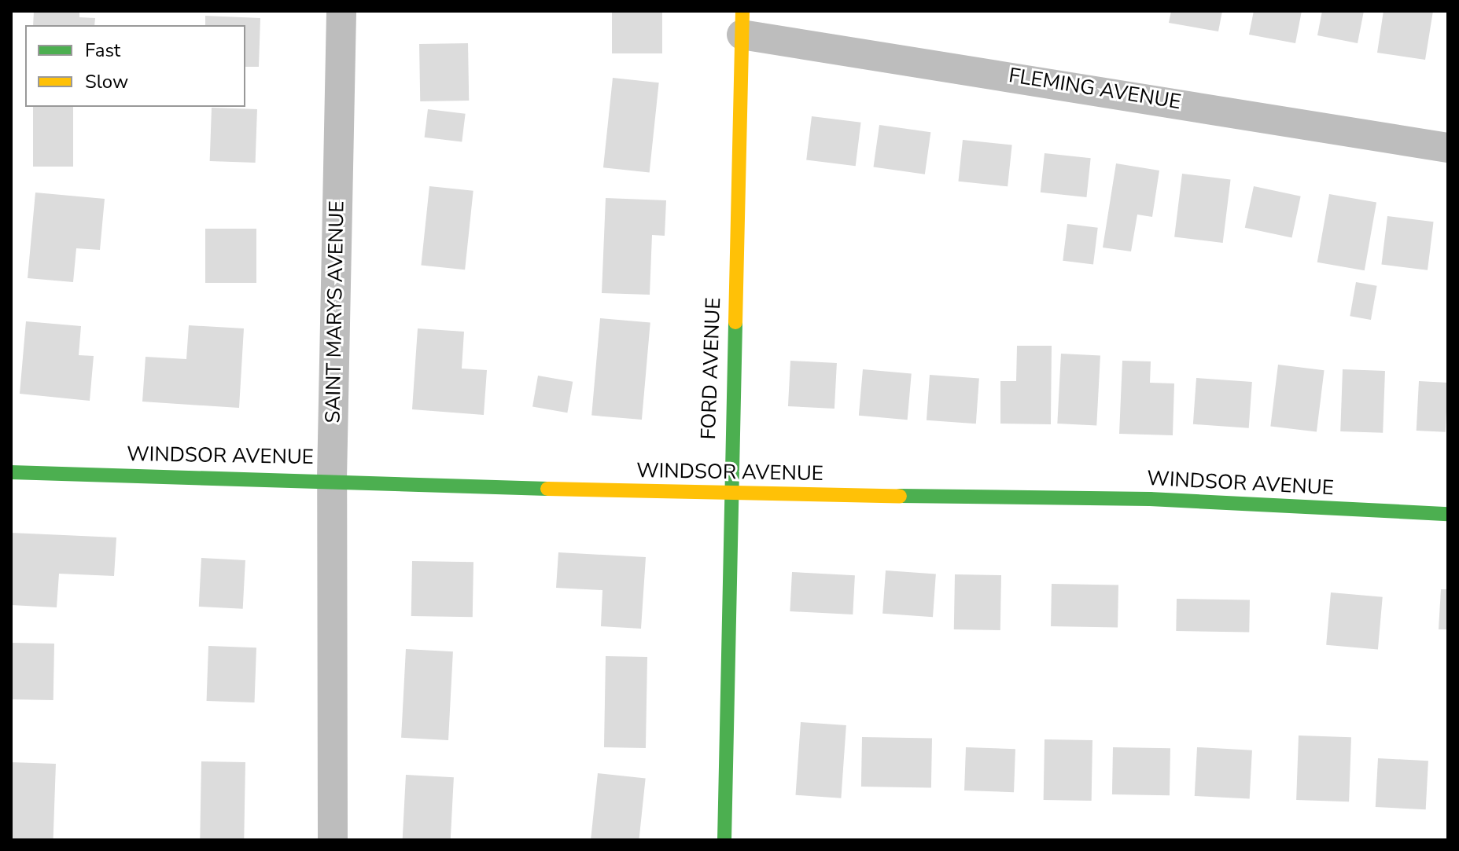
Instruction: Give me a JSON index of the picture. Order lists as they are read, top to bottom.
{
  "streets": {
    "street": [
      "FLEMING AVENUE",
      "SAINT MARYS AVENUE",
      "FORD AVENUE",
      "WINDSOR AVENUE"
    ]
  },
  "crossings": [
    ["FLEMING AVENUE", "FORD AVENUE"],
    ["SAINT MARYS AVENUE", "WINDSOR AVENUE"],
    ["FORD AVENUE", "WINDSOR AVENUE"]
  ],
  "legend": ["Fast", "Slow"]
}
